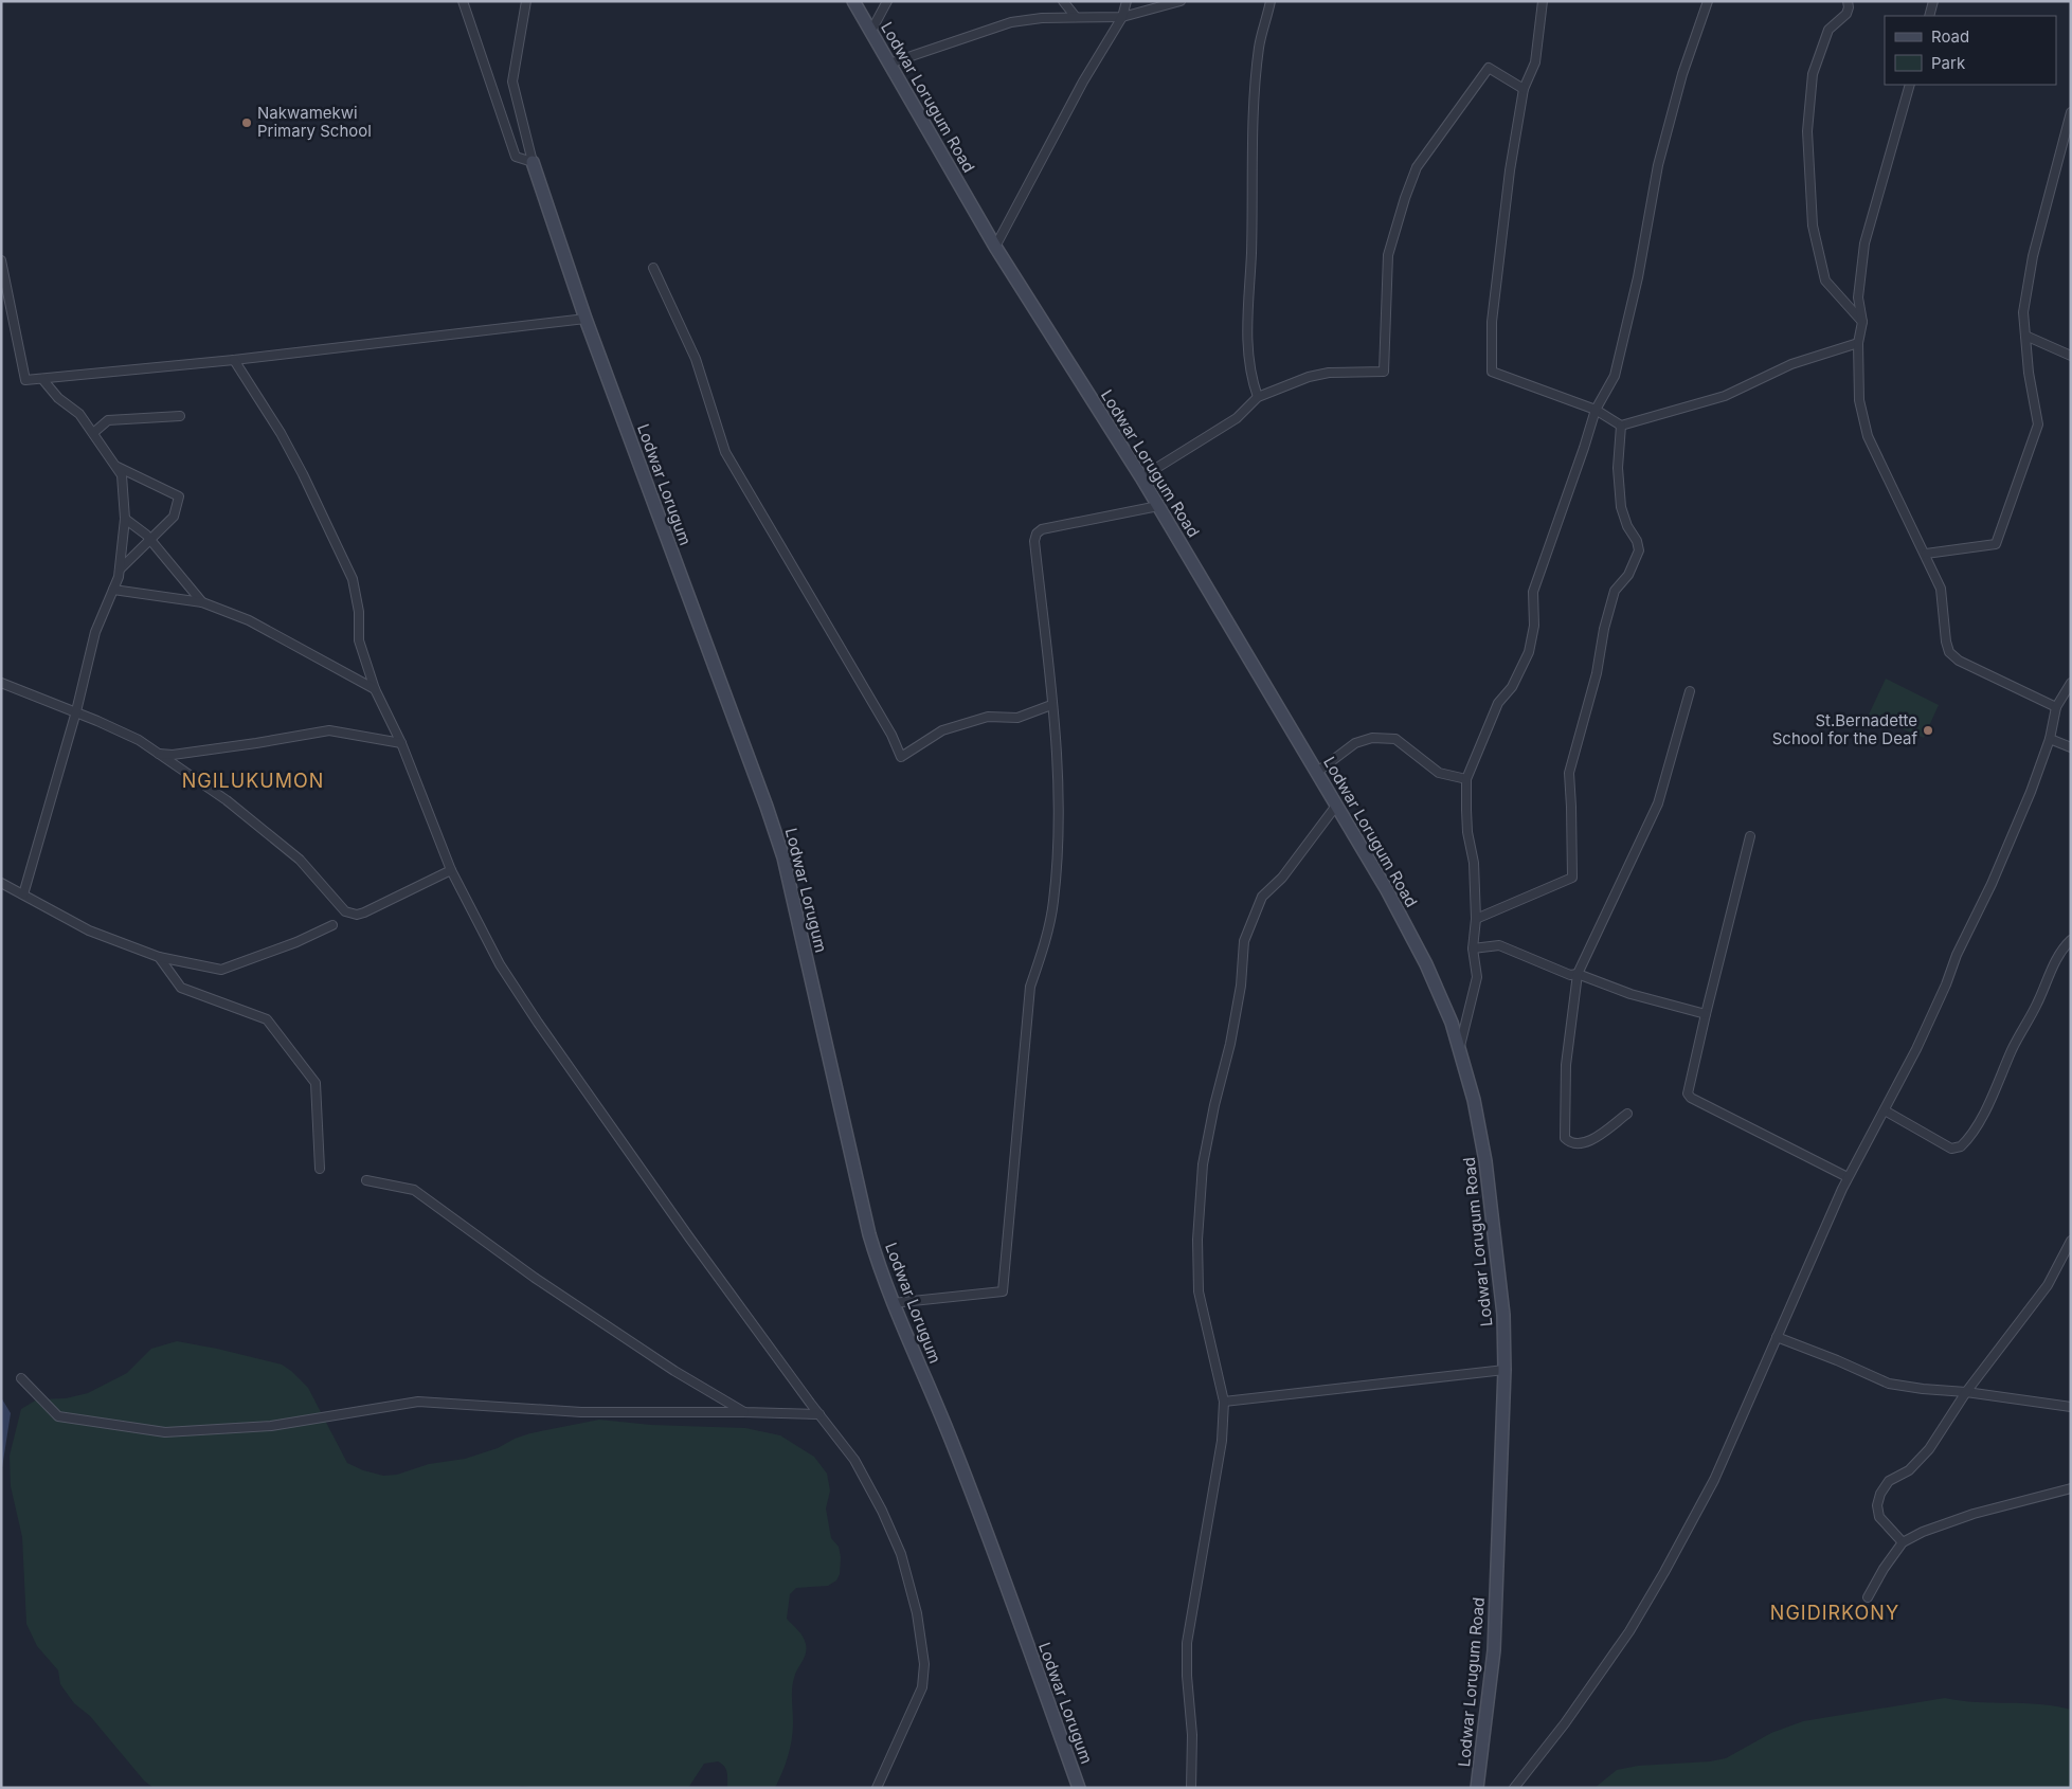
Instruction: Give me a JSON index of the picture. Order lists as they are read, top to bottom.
{
  "streets": {
    "main road": ["Lodwar Lorugum Road", "Lodwar Lorugum"]
  },
  "districts": ["NGILUKUMON", "NGIDIRKONY"],
  "places": ["Nakwamekwi Primary School", "St.Bernadette School for the Deaf"],
  "legend": ["Road", "Park"]
}
